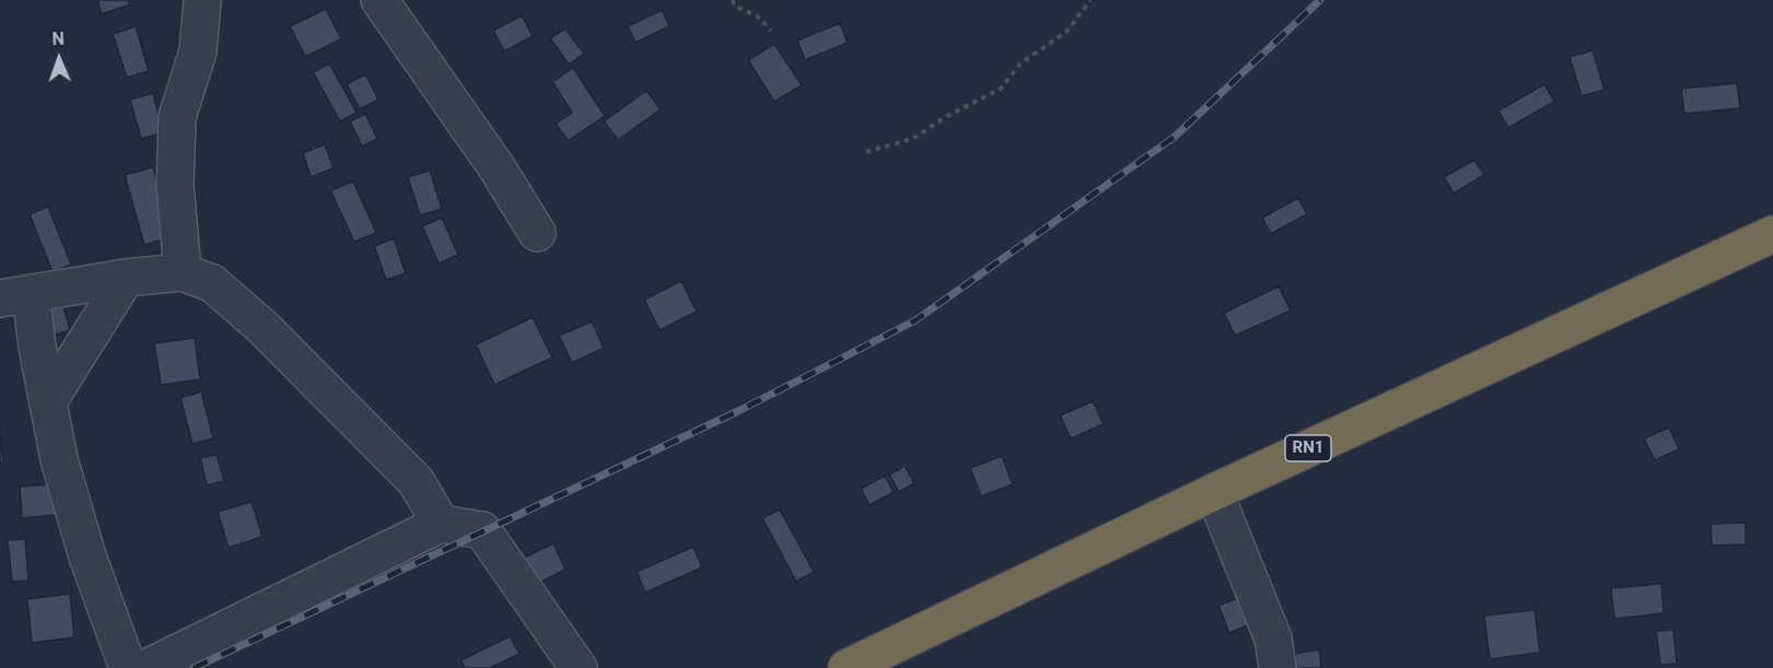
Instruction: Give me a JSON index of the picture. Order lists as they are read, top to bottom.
{
  "streets": {
    "highway": ["RN1"]
  },
  "north": "top"
}
